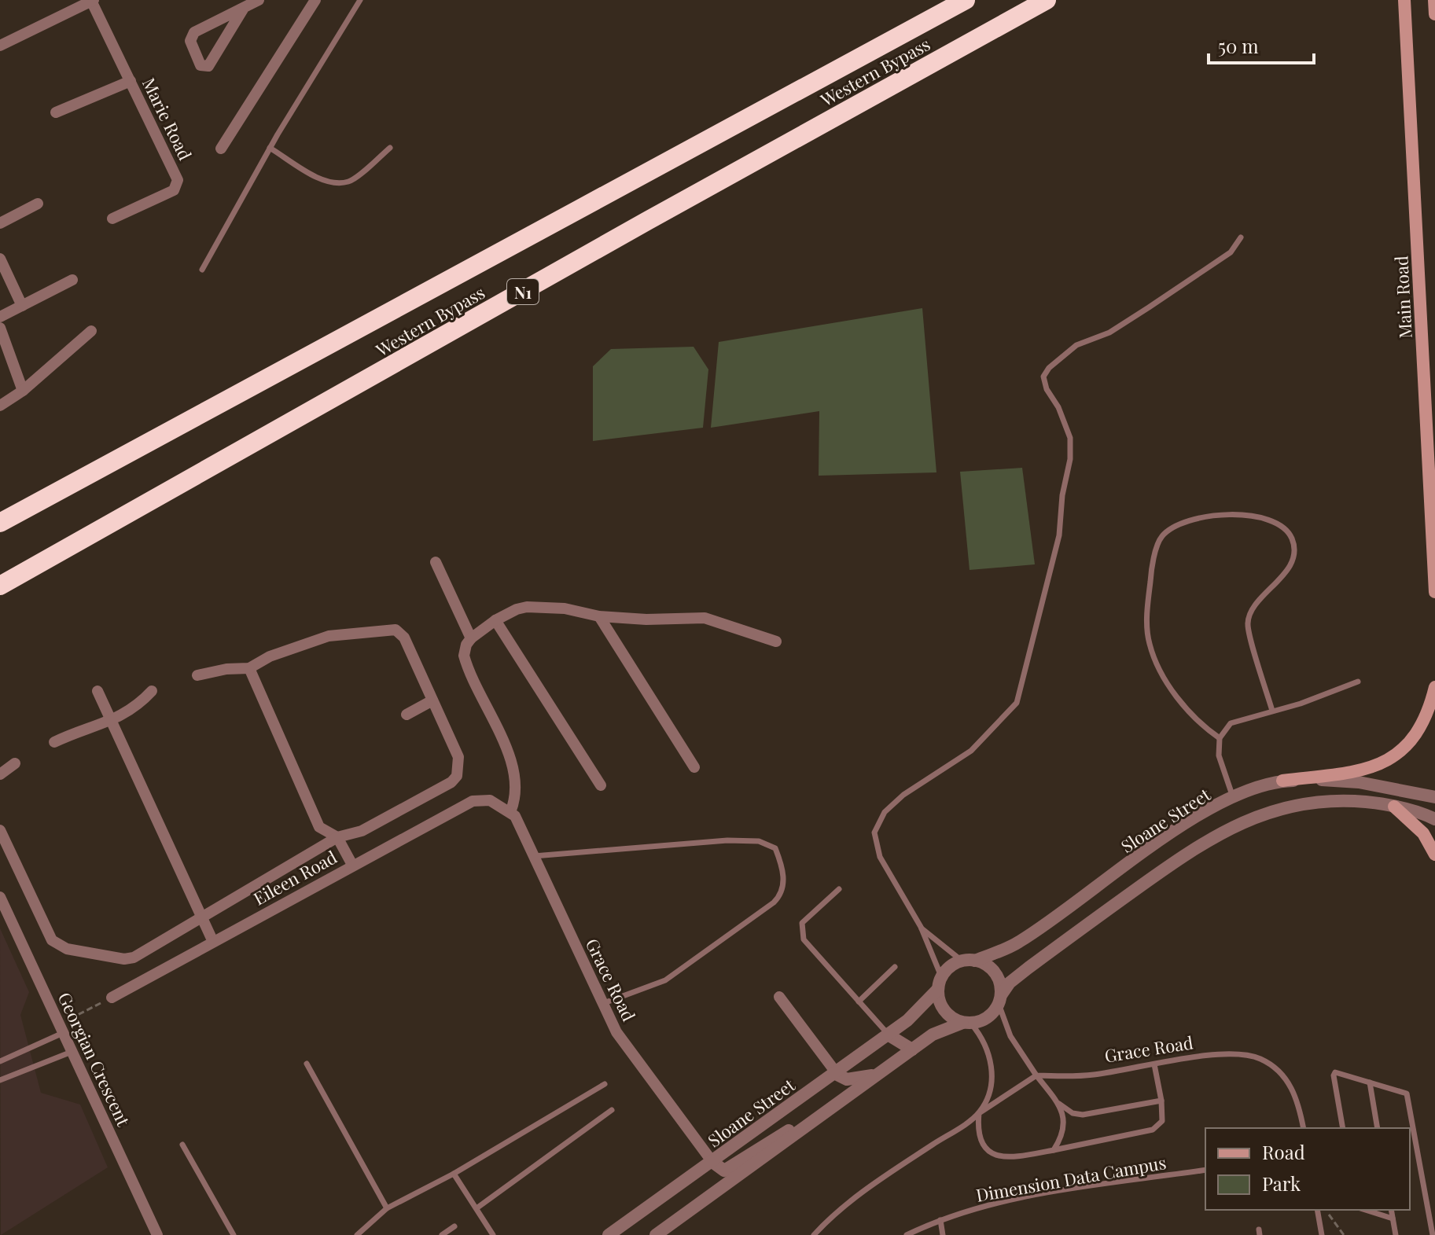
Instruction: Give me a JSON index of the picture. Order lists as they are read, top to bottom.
{
  "streets": {
    "highway": ["Western Bypass", "N1"],
    "main road": ["Main Road"],
    "street": [
      "Marie Road",
      "Sloane Street",
      "Eileen Road",
      "Grace Road",
      "Georgian Crescent"
    ],
    "lane": ["Dimension Data Campus"]
  },
  "crossings": [
    ["Sloane Street", "Grace Road"],
    ["Eileen Road", "Grace Road"]
  ],
  "legend": ["Road", "Park"],
  "scale_bar": "50 m"
}
